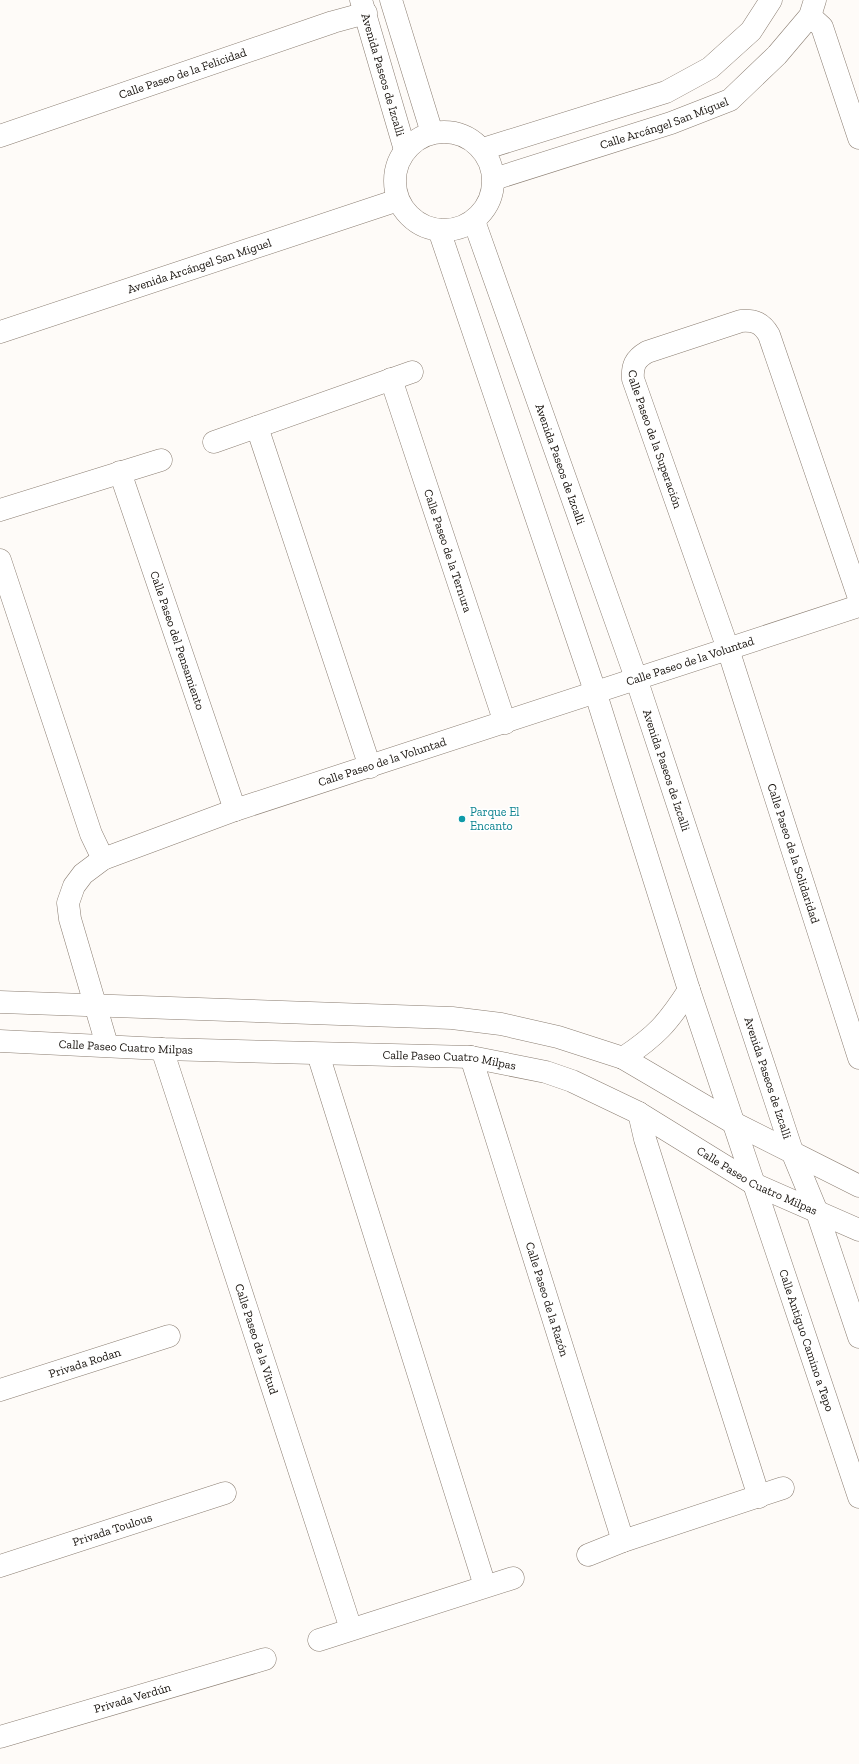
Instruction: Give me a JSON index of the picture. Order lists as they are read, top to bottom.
{
  "streets": {
    "street": [
      "Calle Paseo de la Felicidad",
      "Avenida Paseos de Izcalli",
      "Calle Arcángel San Miguel",
      "Avenida Arcángel San Miguel",
      "Calle Paseo de la Superación",
      "Calle Paseo de la Ternura",
      "Calle Paseo del Pensamiento",
      "Calle Paseo de la Voluntad",
      "Calle Paseo de la Solidaridad",
      "Calle Paseo Cuatro Milpas",
      "Calle Paseo de la Razón",
      "Calle Paseo de la Vitud",
      "Calle Antiguo Camino a Tepo",
      "Privada Rodan",
      "Privada Toulous",
      "Privada Verdún"
    ]
  },
  "crossings": [
    ["Calle Paseo de la Felicidad", "Avenida Paseos de Izcalli"],
    ["Avenida Paseos de Izcalli", "Calle Arcángel San Miguel"],
    ["Avenida Paseos de Izcalli", "Avenida Arcángel San Miguel"],
    ["Avenida Paseos de Izcalli", "Calle Paseo de la Voluntad"],
    ["Avenida Paseos de Izcalli", "Calle Paseo Cuatro Milpas"],
    ["Calle Arcángel San Miguel", "Avenida Arcángel San Miguel"],
    ["Calle Paseo de la Superación", "Calle Paseo de la Voluntad"],
    ["Calle Paseo de la Superación", "Calle Paseo de la Solidaridad"],
    ["Calle Paseo de la Ternura", "Calle Paseo de la Voluntad"],
    ["Calle Paseo del Pensamiento", "Calle Paseo de la Voluntad"],
    ["Calle Paseo de la Voluntad", "Calle Paseo de la Solidaridad"],
    ["Calle Paseo de la Voluntad", "Calle Paseo Cuatro Milpas"],
    ["Calle Paseo Cuatro Milpas", "Calle Paseo de la Razón"],
    ["Calle Paseo Cuatro Milpas", "Calle Paseo de la Vitud"],
    ["Calle Paseo Cuatro Milpas", "Calle Antiguo Camino a Tepo"]
  ],
  "places": ["Parque El Encanto"]
}
